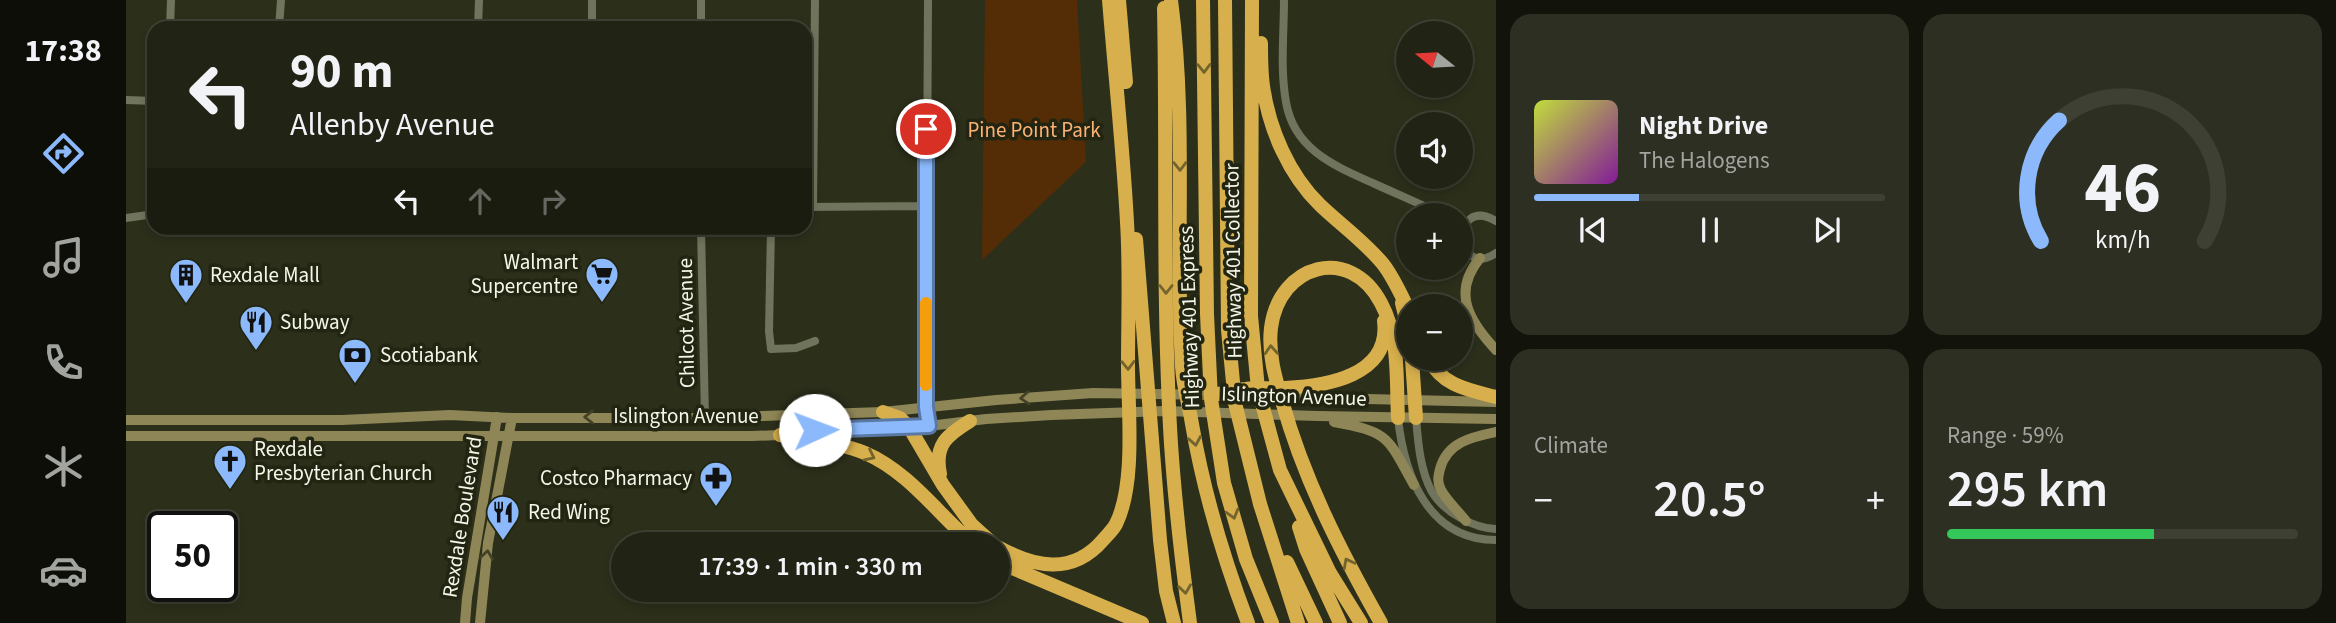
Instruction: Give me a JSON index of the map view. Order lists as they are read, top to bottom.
{
  "streets": {
    "highway": ["Highway 401 Collector", "Highway 401 Express"],
    "main road": ["Islington Avenue", "Rexdale Boulevard"],
    "street": ["Chilcot Avenue"]
  },
  "crossings": [
    ["Chilcot Avenue", "Islington Avenue"],
    ["Islington Avenue", "Rexdale Boulevard"]
  ],
  "parks": ["Pine Point Park"],
  "places": {
    "supermarket": ["Walmart Supercentre"],
    "building": ["Rexdale Mall"],
    "restaurant": ["Subway", "Red Wing"],
    "bank": ["Scotiabank"],
    "church": ["Rexdale Presbyterian Church"],
    "pharmacy": ["Costco Pharmacy"]
  },
  "north": "left",
  "page": {
    "tabs": "17:38",
    "map_buttons": ["+", "−"],
    "turn": ["90 m", "Allenby Avenue"],
    "song": ["Night Drive", "The Halogens"],
    "tile": [
      "Climate",
      ["Range · 59%", "295 km"]
    ],
    "heat": ["−", "20.5°", "+"],
    "limit": "50",
    "trip": "17:39 · 1 min · 330 m",
    "gauge": ["46", "km/h"]
  }
}
